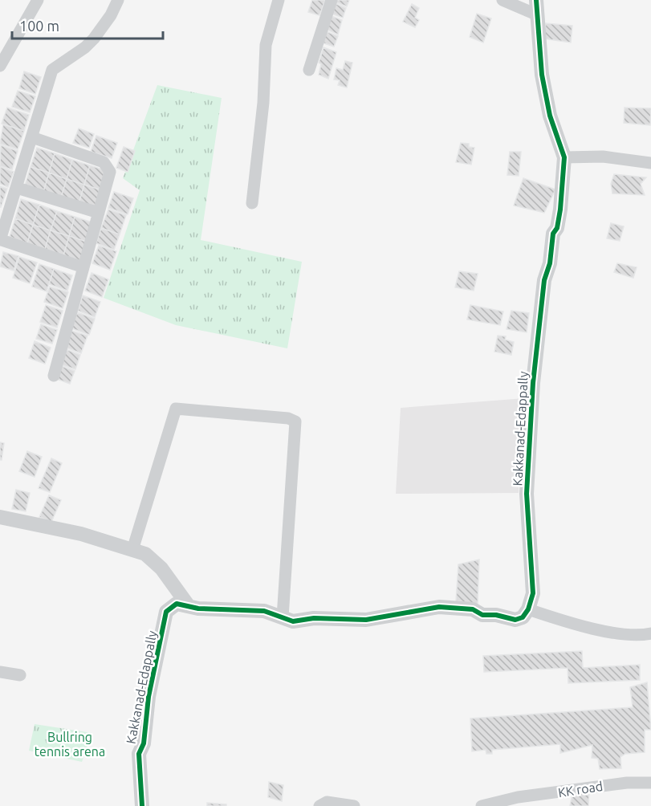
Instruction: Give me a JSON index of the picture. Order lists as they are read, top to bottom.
{
  "streets": {
    "street": ["Kakkanad-Edappally", "KK road"]
  },
  "parks": ["Bullring tennis arena"],
  "scale_bar": "100 m"
}
